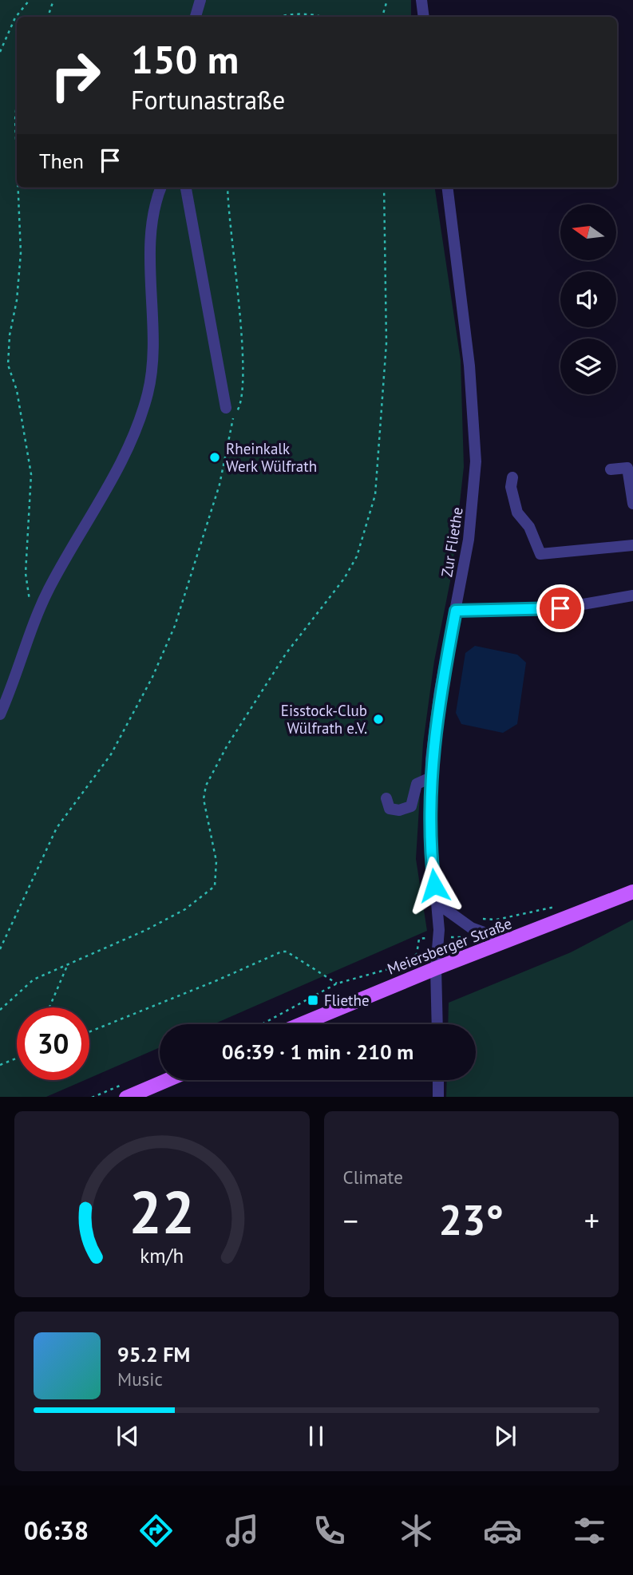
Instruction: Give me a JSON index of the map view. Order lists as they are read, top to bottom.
{
  "streets": {
    "main road": ["Meiersberger Straße"],
    "street": ["Zur Fliethe"]
  },
  "crossings": [
    ["Zur Fliethe", "Meiersberger Straße"]
  ],
  "places": {
    "other": ["Rheinkalk Werk Wülfrath", "Eisstock-Club Wülfrath e.V."],
    "transit": ["Fliethe"]
  },
  "north": "left",
  "page": {
    "turn": ["150 m", "Fortunastraße"],
    "then": "Then",
    "limit": "30",
    "trip": "06:39 · 1 min · 210 m",
    "tile": "Climate",
    "heat": ["−", "23°", "+"],
    "song": ["95.2 FM", "Music"],
    "tabs": "06:38",
    "gauge": ["22", "km/h"]
  }
}
